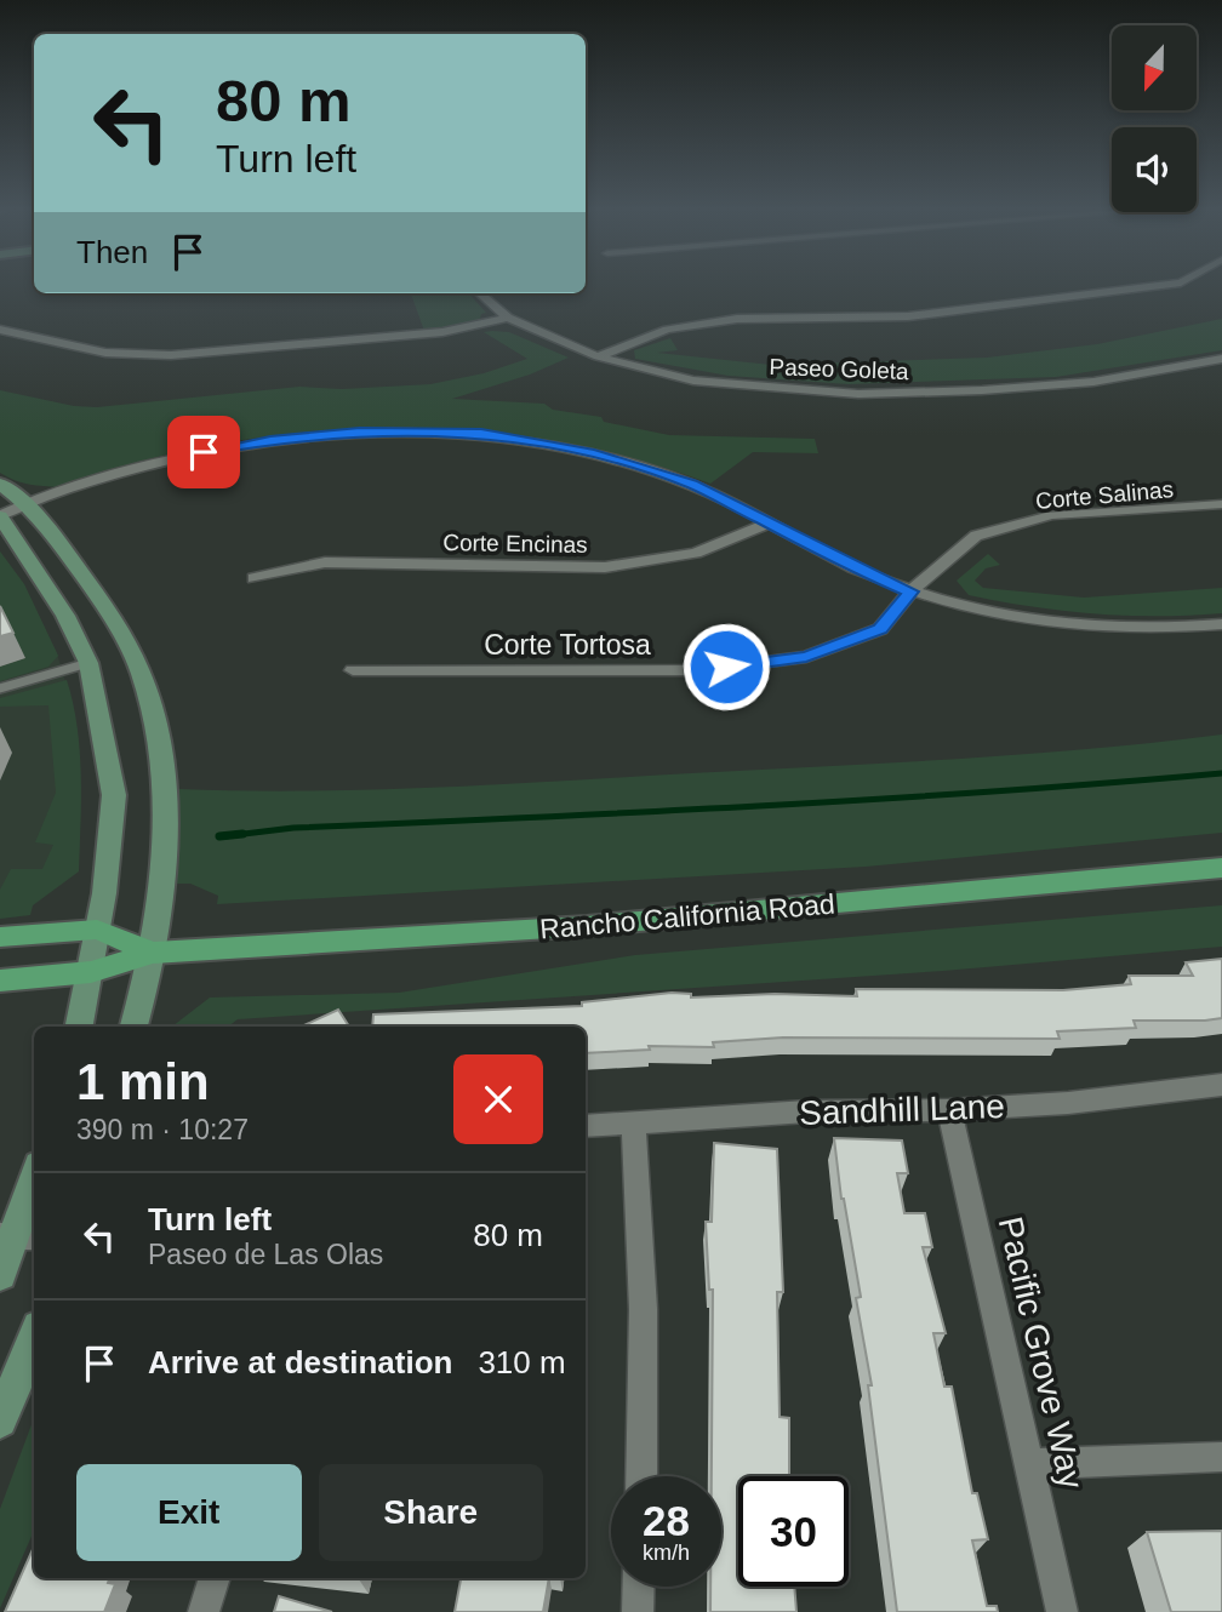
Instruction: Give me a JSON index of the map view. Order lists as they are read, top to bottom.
{
  "streets": {
    "main road": ["Rancho California Road"],
    "street": [
      "Paseo Goleta",
      "Corte Salinas",
      "Corte Encinas",
      "Corte Tortosa",
      "Sandhill Lane",
      "Pacific Grove Way"
    ]
  },
  "crossings": [
    ["Corte Salinas", "Corte Tortosa"],
    ["Sandhill Lane", "Pacific Grove Way"]
  ],
  "north": "bottom",
  "page": {
    "turn": ["80 m", "Turn left"],
    "then": "Then",
    "heading": ["1 min", "390 m · 10:27"],
    "list": [
      {
        "name": "Turn left",
        "note": "Paseo de Las Olas",
        "value": "80 m"
      },
      {
        "name": "Arrive at destination",
        "value": "310 m"
      }
    ],
    "buttons": ["Exit", "Share"],
    "speed": "28 km/h",
    "limit": "30"
  }
}
